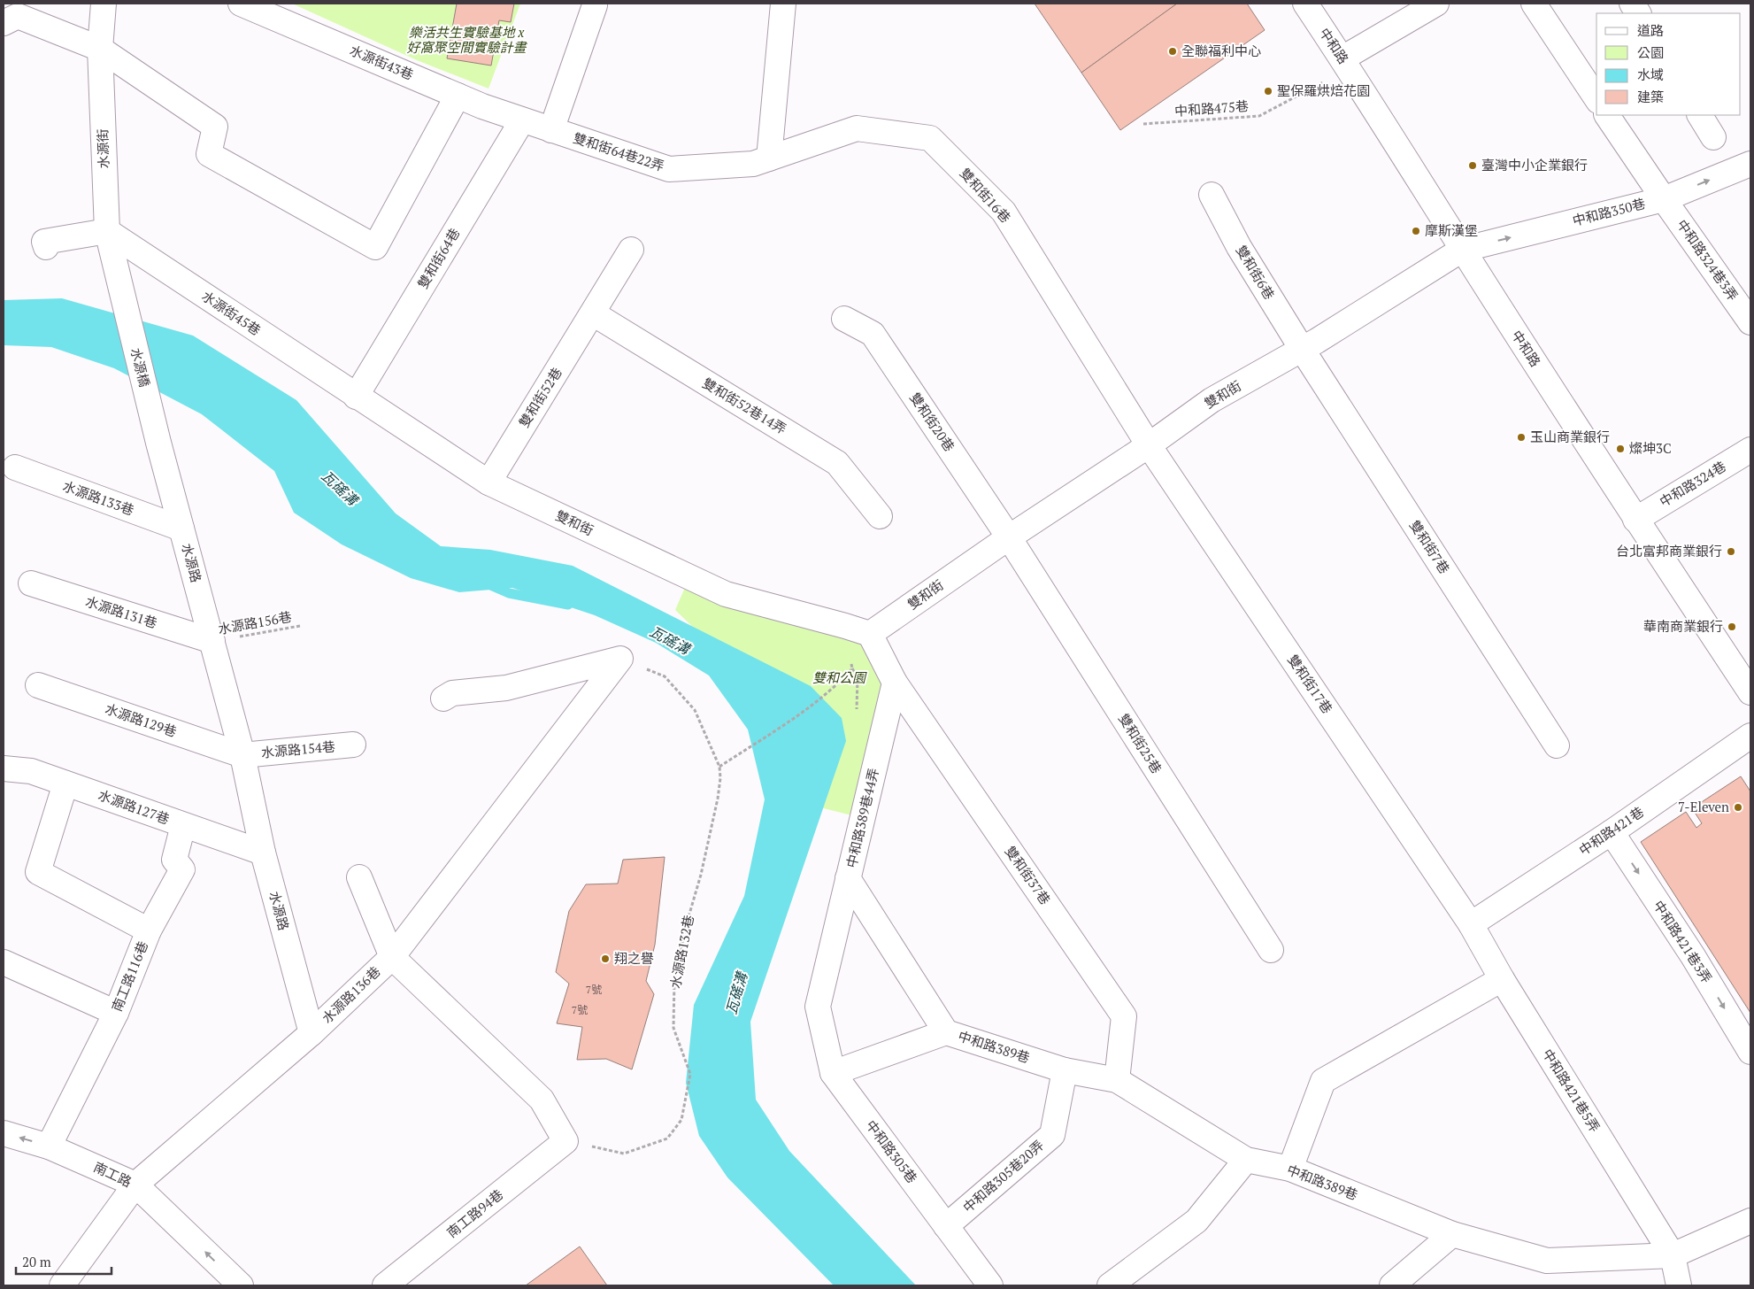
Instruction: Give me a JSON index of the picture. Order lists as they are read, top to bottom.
{
  "streets": {
    "street": [
      "中和路",
      "水源街43巷",
      "水源街",
      "雙和街64巷22弄",
      "雙和街16巷",
      "中和路350巷",
      "雙和街64巷",
      "中和路324巷3弄",
      "雙和街6巷",
      "水源街45巷",
      "水源橋",
      "雙和街",
      "雙和街52巷",
      "雙和街52巷14弄",
      "雙和街20巷",
      "中和路324巷",
      "水源路133巷",
      "雙和街7巷",
      "水源路",
      "水源路131巷",
      "雙和街17巷",
      "水源路129巷",
      "雙和街25巷",
      "水源路154巷",
      "水源路127巷",
      "中和路389巷44弄",
      "中和路421巷",
      "雙和街37巷",
      "中和路421巷3弄",
      "南工路116巷",
      "水源路136巷",
      "中和路389巷",
      "中和路421巷5弄",
      "中和路305巷",
      "南工路",
      "中和路305巷20弄",
      "南工路94巷"
    ],
    "path": ["中和路475巷", "水源路156巷", "水源路132巷"]
  },
  "crossings": [
    ["中和路", "中和路475巷"],
    ["中和路", "中和路350巷"],
    ["中和路", "雙和街"],
    ["中和路", "中和路324巷"],
    ["水源街43巷", "雙和街64巷22弄"],
    ["水源街43巷", "雙和街64巷"],
    ["水源街", "水源街45巷"],
    ["水源街", "水源橋"],
    ["雙和街64巷22弄", "雙和街16巷"],
    ["雙和街64巷22弄", "雙和街64巷"],
    ["雙和街16巷", "雙和街"],
    ["雙和街16巷", "雙和街17巷"],
    ["中和路350巷", "中和路324巷3弄"],
    ["中和路350巷", "雙和街"],
    ["雙和街64巷", "水源街45巷"],
    ["雙和街64巷", "雙和街"],
    ["雙和街6巷", "雙和街"],
    ["雙和街6巷", "雙和街7巷"],
    ["水源街45巷", "雙和街"],
    ["水源橋", "水源路"],
    ["雙和街", "雙和街52巷"],
    ["雙和街", "雙和街20巷"],
    ["雙和街", "雙和街7巷"],
    ["雙和街", "雙和街17巷"],
    ["雙和街", "雙和街25巷"],
    ["雙和街52巷", "雙和街52巷14弄"],
    ["雙和街20巷", "雙和街25巷"],
    ["水源路133巷", "水源路"],
    ["水源路", "水源路131巷"],
    ["水源路", "水源路156巷"],
    ["水源路", "水源路129巷"],
    ["水源路", "水源路154巷"],
    ["水源路", "水源路127巷"],
    ["水源路", "水源路136巷"],
    ["水源路131巷", "水源路156巷"],
    ["雙和街17巷", "中和路421巷"],
    ["雙和街17巷", "中和路421巷5弄"],
    ["水源路129巷", "水源路154巷"],
    ["水源路127巷", "南工路116巷"],
    ["中和路389巷44弄", "雙和街37巷"],
    ["中和路389巷44弄", "中和路305巷"],
    ["中和路421巷", "中和路421巷3弄"],
    ["中和路421巷", "中和路421巷5弄"],
    ["雙和街37巷", "中和路389巷"],
    ["水源路132巷", "水源路136巷"],
    ["水源路132巷", "南工路94巷"],
    ["南工路116巷", "南工路"],
    ["中和路389巷", "中和路421巷5弄"],
    ["中和路389巷", "中和路305巷"],
    ["中和路389巷", "中和路305巷20弄"],
    ["中和路305巷", "中和路305巷20弄"]
  ],
  "one_way": ["中和路350巷", "中和路421巷3弄", "南工路"],
  "water": ["瓦磘溝"],
  "parks": ["樂活共生實驗基地 x 好窩聚空間實驗計畫", "雙和公園"],
  "places": [
    "全聯福利中心",
    "聖保羅烘焙花園",
    "臺灣中小企業銀行",
    "摩斯漢堡",
    "玉山商業銀行",
    "燦坤3C",
    "台北富邦商業銀行",
    "華南商業銀行",
    "7-Eleven",
    "翔之譽"
  ],
  "house_numbers": ["7號", "7號"],
  "legend": [
    "道路",
    "公園",
    "水域",
    "建築"
  ],
  "scale_bar": "20 m"
}
